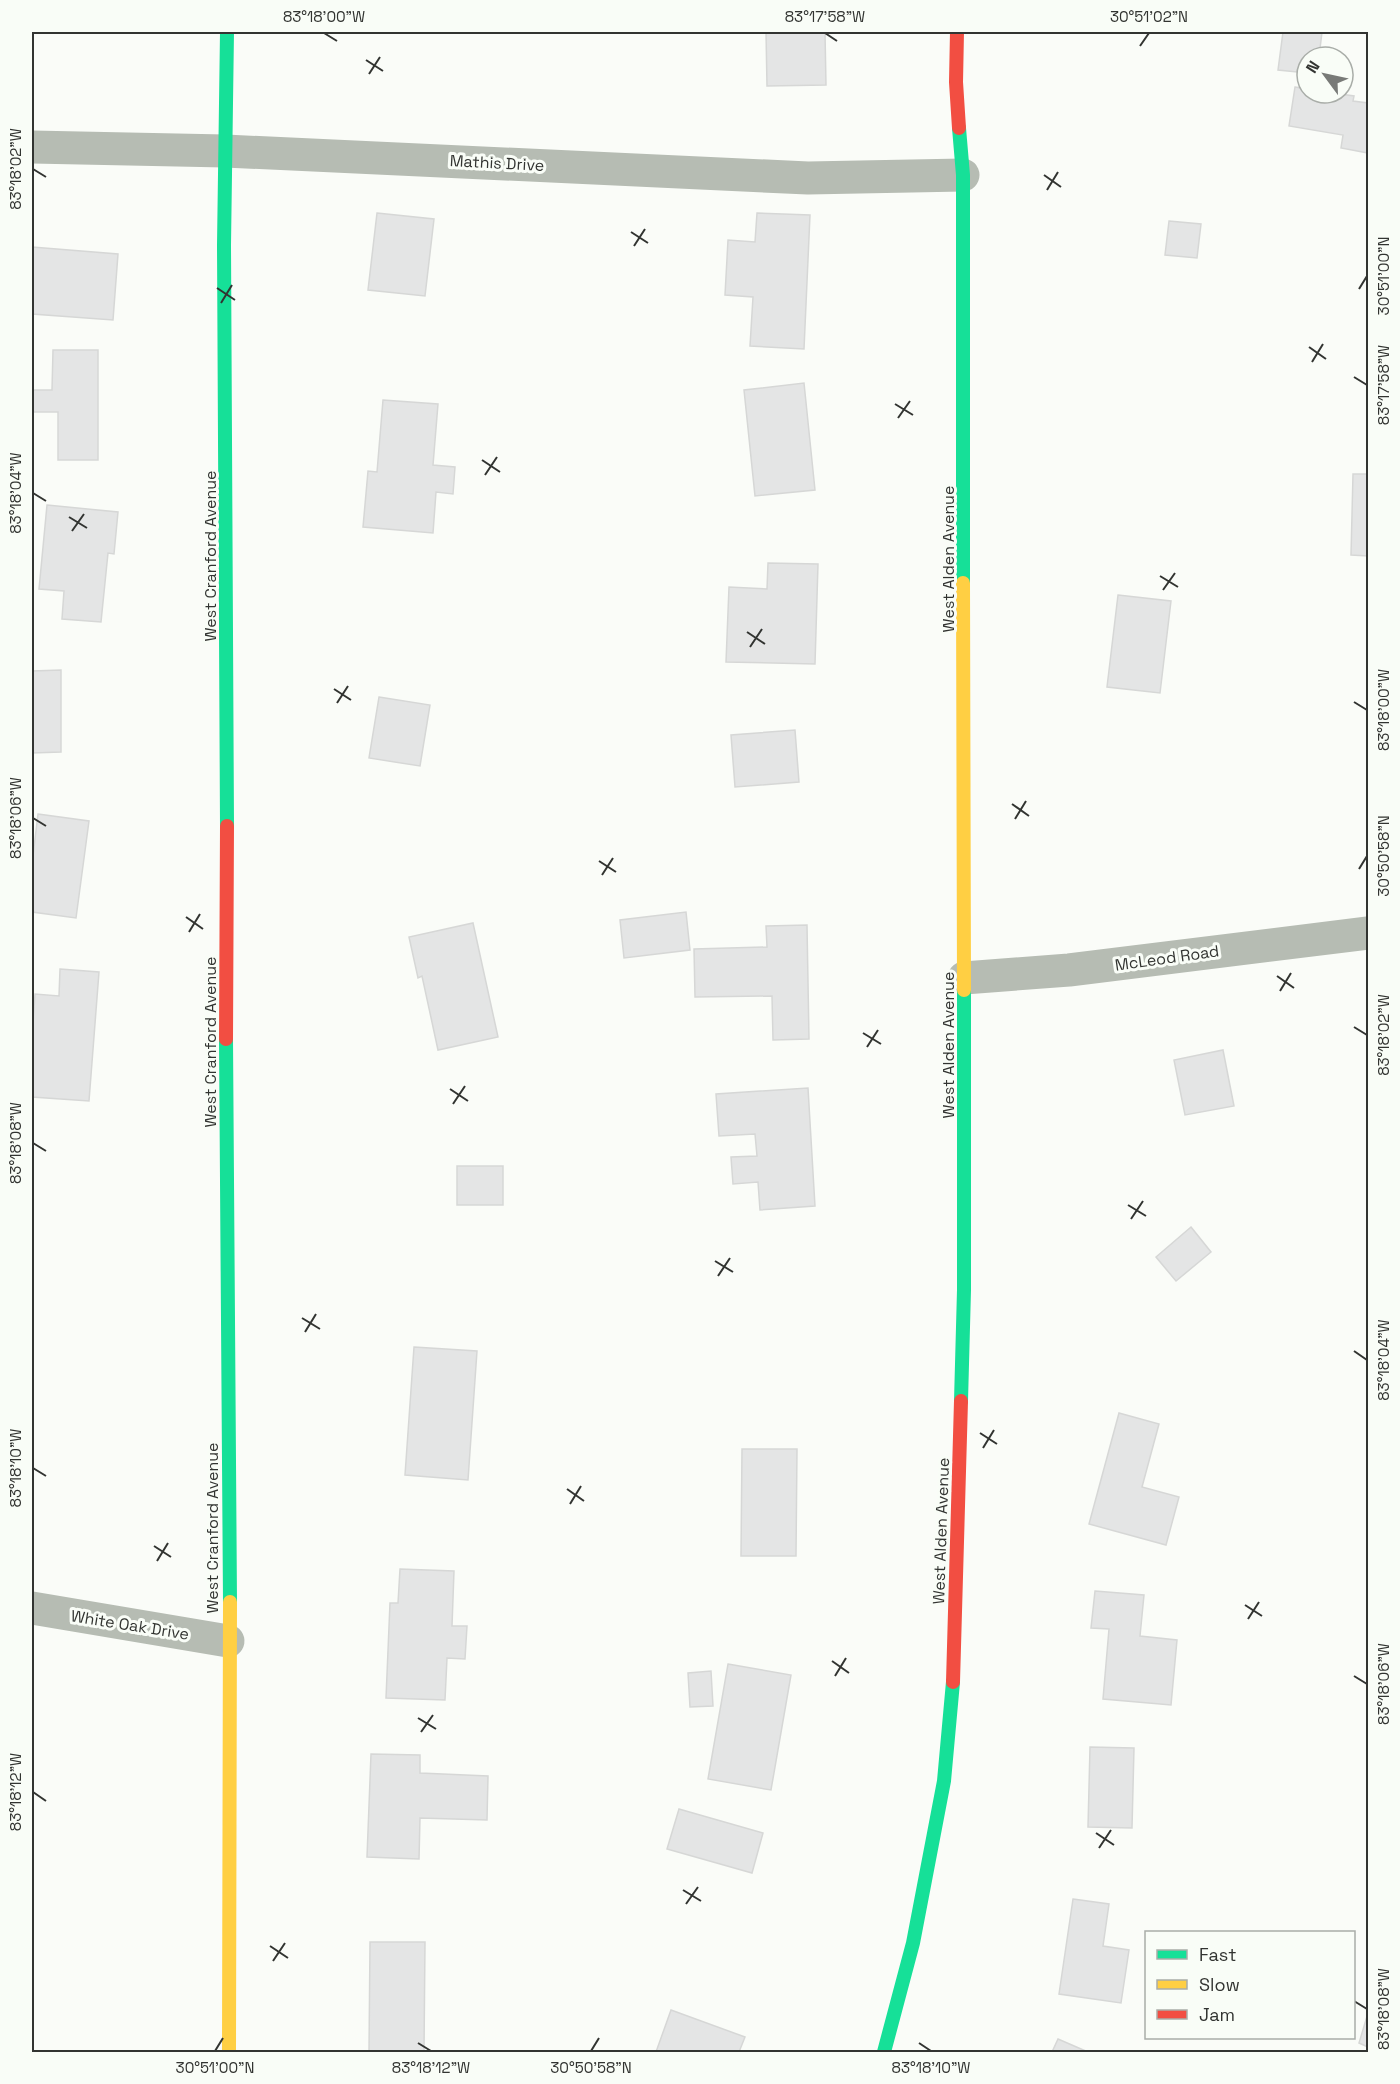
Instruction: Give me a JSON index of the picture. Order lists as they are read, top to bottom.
{
  "streets": {
    "street": [
      "Mathis Drive",
      "West Cranford Avenue",
      "West Alden Avenue",
      "McLeod Road",
      "White Oak Drive"
    ]
  },
  "crossings": [
    ["Mathis Drive", "West Cranford Avenue"],
    ["Mathis Drive", "West Alden Avenue"],
    ["West Cranford Avenue", "White Oak Drive"],
    ["West Alden Avenue", "McLeod Road"]
  ],
  "legend": ["Fast", "Slow", "Jam"],
  "north": "top left",
  "coordinates": [
    "83°18'00\"W",
    "83°17'58\"W",
    "30°51'02\"N",
    "83°18'02\"W",
    "30°51'00\"N",
    "83°18'04\"W",
    "83°18'06\"W",
    "30°50'58\"N",
    "83°18'08\"W",
    "83°18'10\"W",
    "83°18'12\"W"
  ]
}
